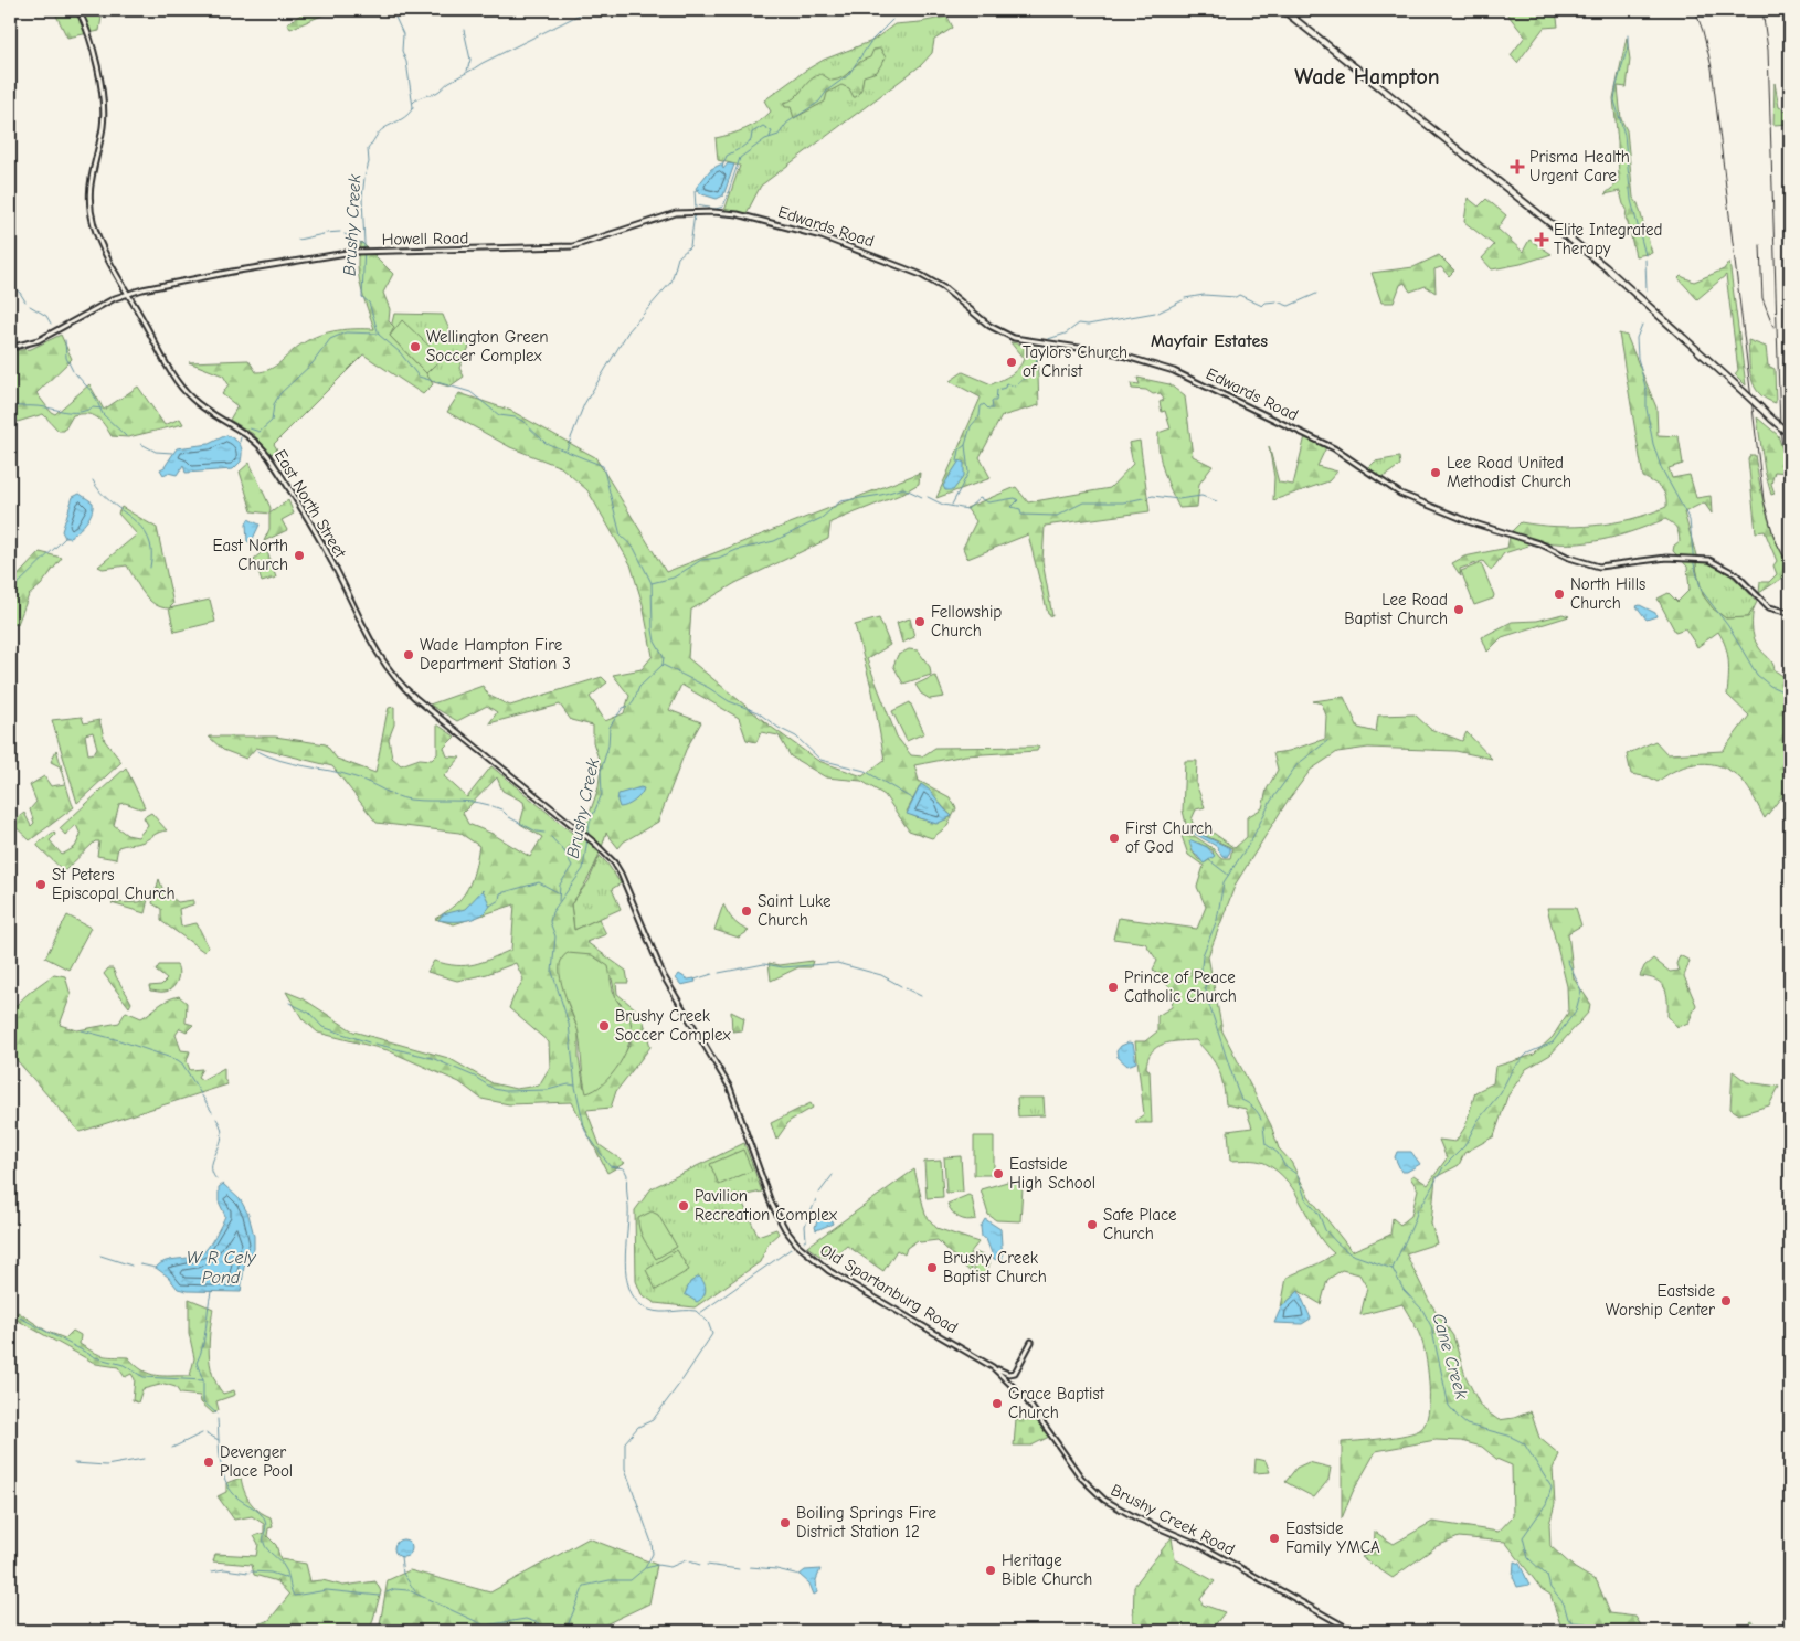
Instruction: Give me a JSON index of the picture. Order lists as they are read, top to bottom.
{
  "streets": {
    "main road": [
      "Edwards Road",
      "Howell Road",
      "East North Street",
      "Old Spartanburg Road",
      "Brushy Creek Road"
    ]
  },
  "crossings": [
    ["Edwards Road", "Howell Road"],
    ["Howell Road", "East North Street"],
    ["East North Street", "Old Spartanburg Road"],
    ["Old Spartanburg Road", "Brushy Creek Road"]
  ],
  "districts": ["Wade Hampton", "Mayfair Estates"],
  "water": ["Brushy Creek", "W R Cely Pond", "Cane Creek"],
  "places": {
    "health": ["Prisma Health Urgent Care", "Elite Integrated Therapy"],
    "other": [
      "Wellington Green Soccer Complex",
      "Taylors Church of Christ",
      "Lee Road United Methodist Church",
      "East North Church",
      "North Hills Church",
      "Lee Road Baptist Church",
      "Fellowship Church",
      "Wade Hampton Fire Department Station 3",
      "First Church of God",
      "St Peters Episcopal Church",
      "Saint Luke Church",
      "Prince of Peace Catholic Church",
      "Brushy Creek Soccer Complex",
      "Eastside High School",
      "Pavilion Recreation Complex",
      "Safe Place Church",
      "Brushy Creek Baptist Church",
      "Eastside Worship Center",
      "Grace Baptist Church",
      "Devenger Place Pool",
      "Boiling Springs Fire District Station 12",
      "Eastside Family YMCA",
      "Heritage Bible Church"
    ]
  }
}
